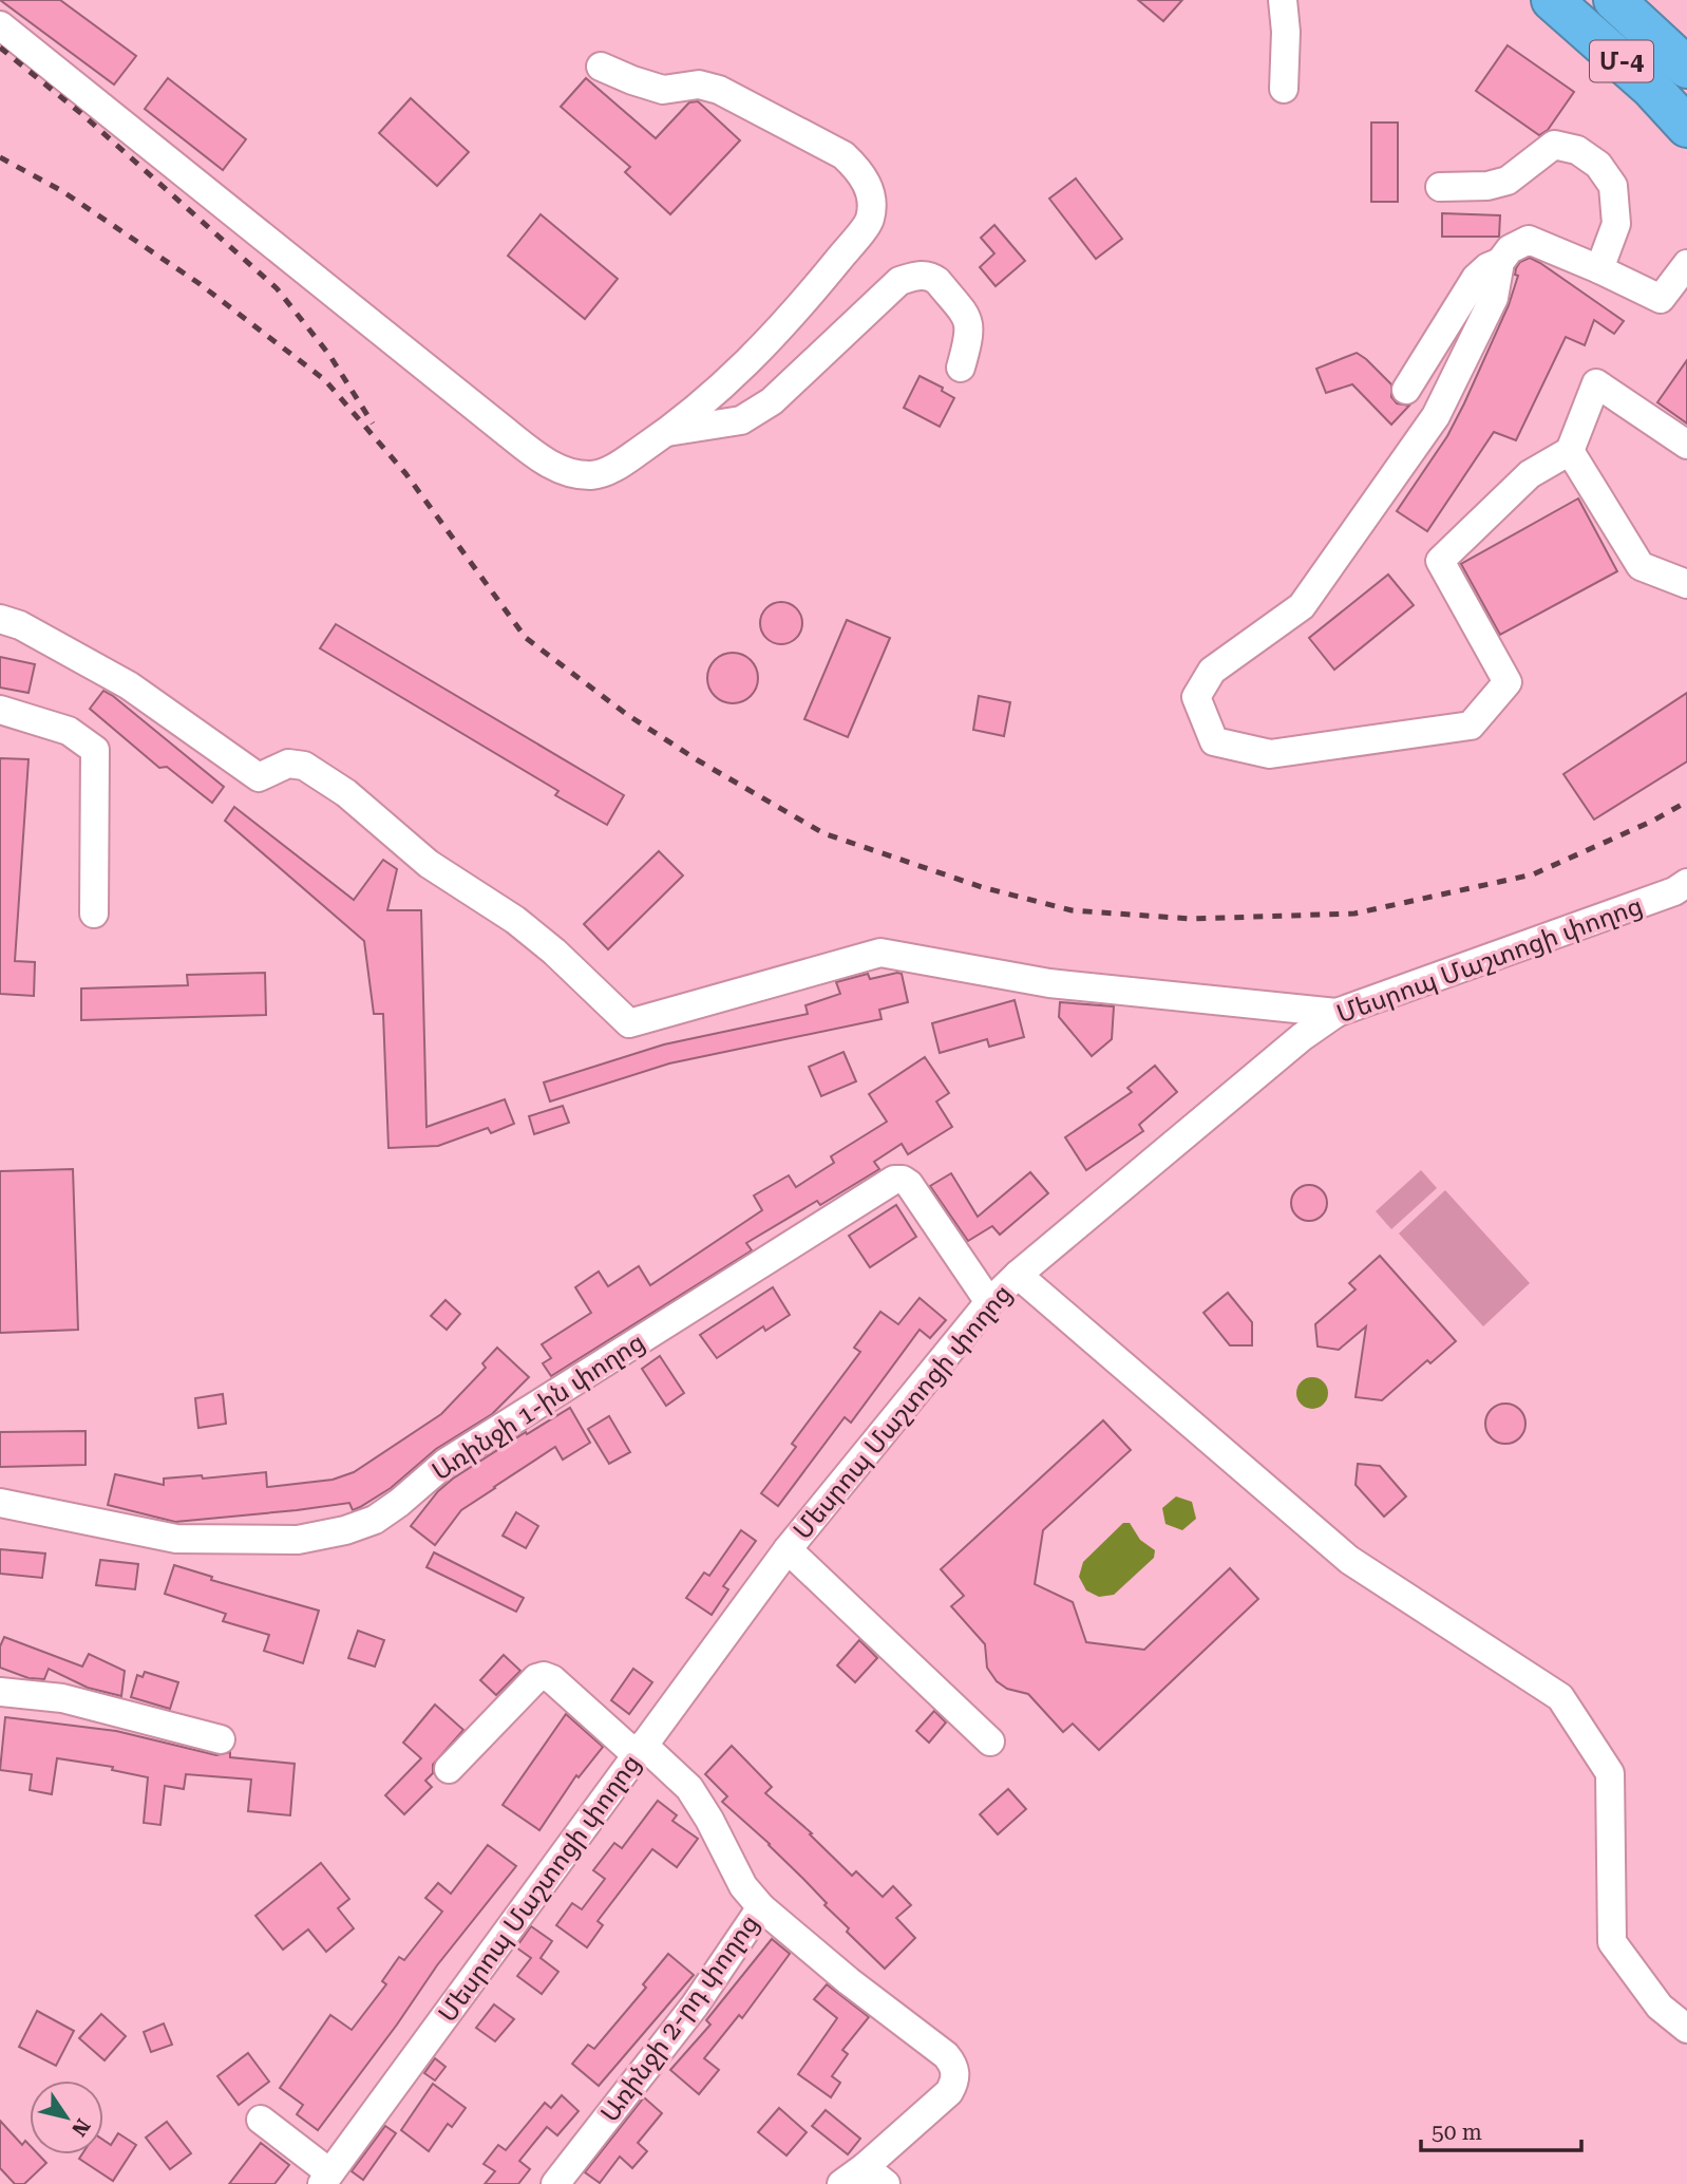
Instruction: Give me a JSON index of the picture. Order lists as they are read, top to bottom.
{
  "streets": {
    "highway": ["Մ-4"],
    "street": ["Մեսրոպ Մաշտոցի փողոց", "Առինջի 1-ին փողոց", "Առինջի 2-րդ փողոց"]
  },
  "crossings": [
    ["Մեսրոպ Մաշտոցի փողոց", "Առինջի 1-ին փողոց"],
    ["Մեսրոպ Մաշտոցի փողոց", "Առինջի 2-րդ փողոց"]
  ],
  "scale_bar": "50 m",
  "north": "bottom right"
}
